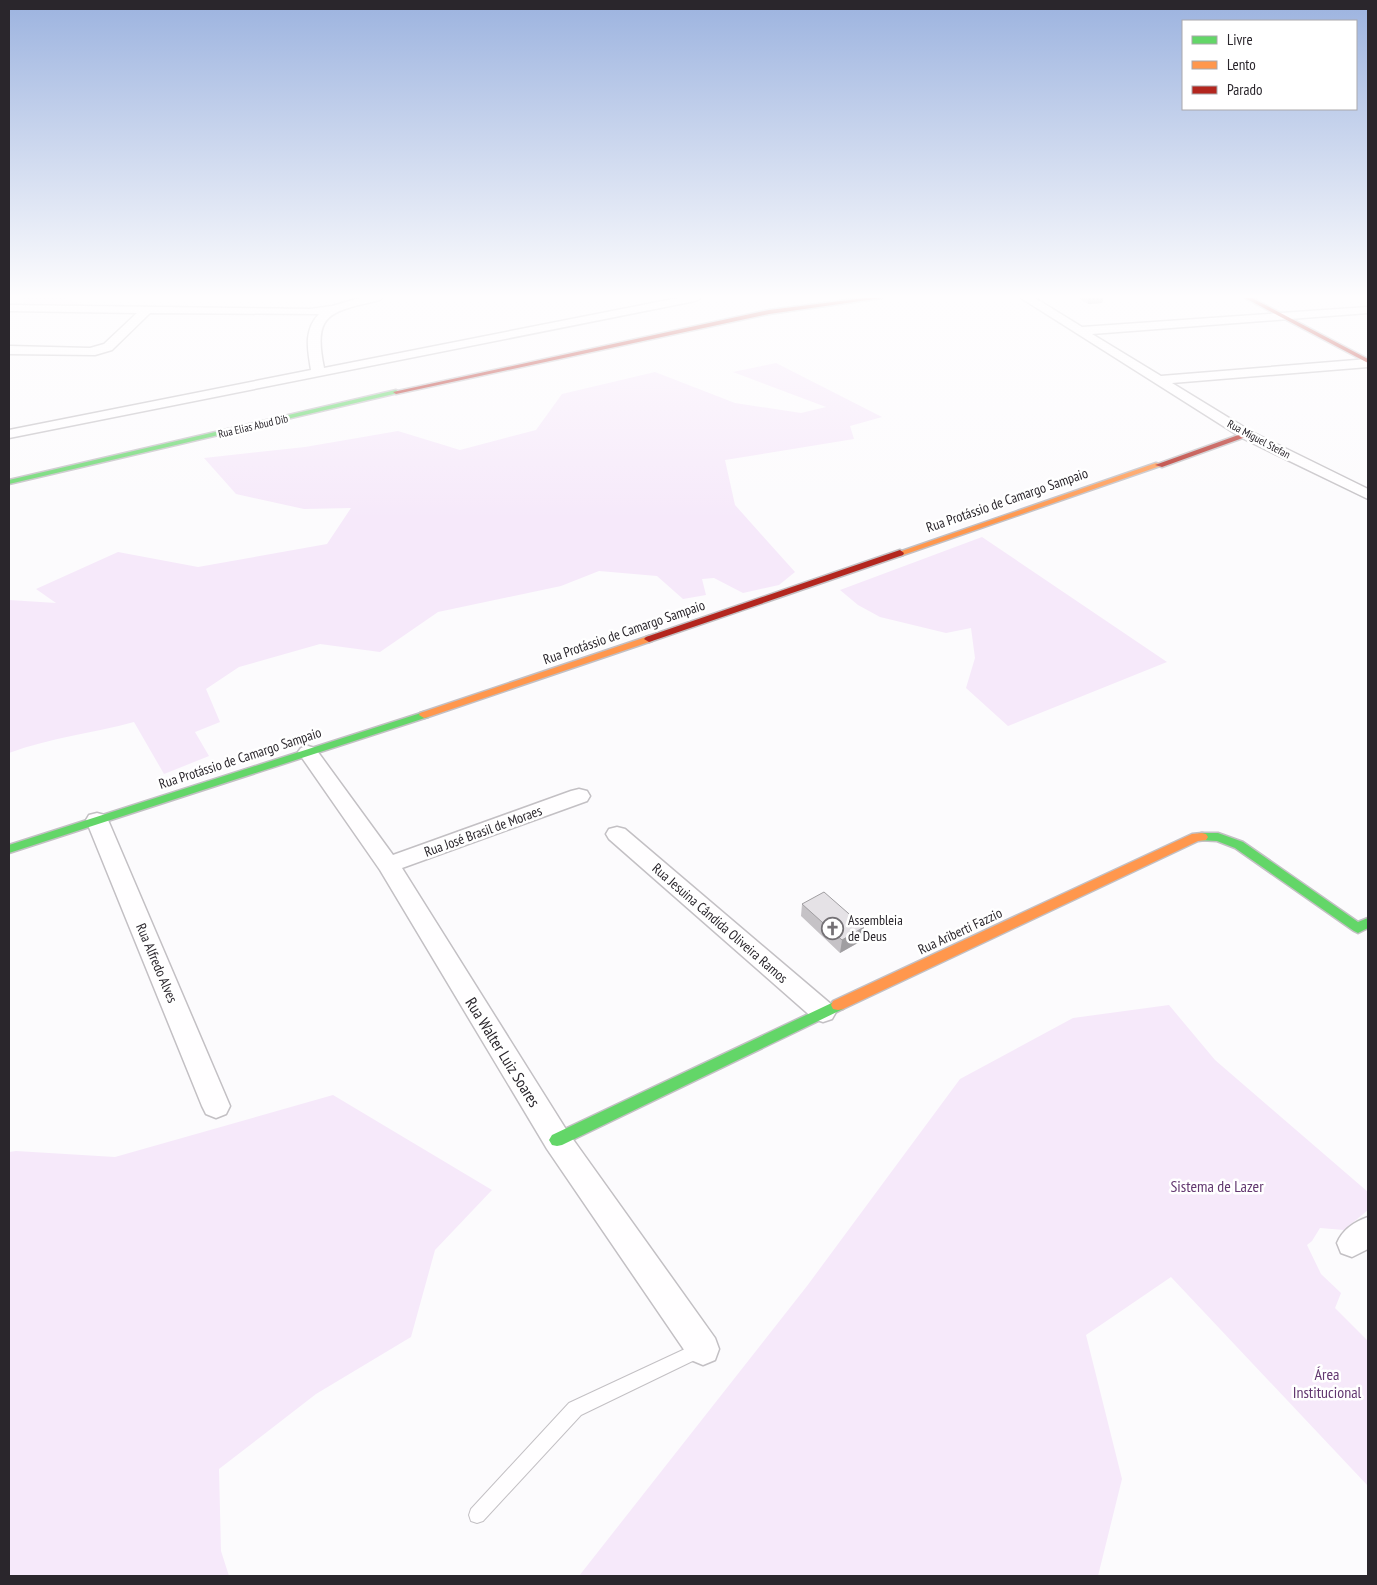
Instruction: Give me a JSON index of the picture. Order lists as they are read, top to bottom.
{
  "streets": {
    "street": [
      "Rua Elias Abud Dib",
      "Rua Miguel Stefan",
      "Rua Protássio de Camargo Sampaio",
      "Rua José Brasil de Moraes",
      "Rua Jesuina Cândida Oliveira Ramos",
      "Rua Ariberti Fazzio",
      "Rua Alfredo Alves",
      "Rua Walter Luiz Soares"
    ]
  },
  "crossings": [
    ["Rua Miguel Stefan", "Rua Protássio de Camargo Sampaio"],
    ["Rua Protássio de Camargo Sampaio", "Rua Alfredo Alves"],
    ["Rua Protássio de Camargo Sampaio", "Rua Walter Luiz Soares"],
    ["Rua José Brasil de Moraes", "Rua Walter Luiz Soares"],
    ["Rua Jesuina Cândida Oliveira Ramos", "Rua Ariberti Fazzio"],
    ["Rua Ariberti Fazzio", "Rua Walter Luiz Soares"]
  ],
  "parks": ["Sistema de Lazer", "Área Institucional"],
  "places": {
    "church": ["Assembleia de Deus"]
  },
  "legend": ["Livre", "Lento", "Parado"]
}
